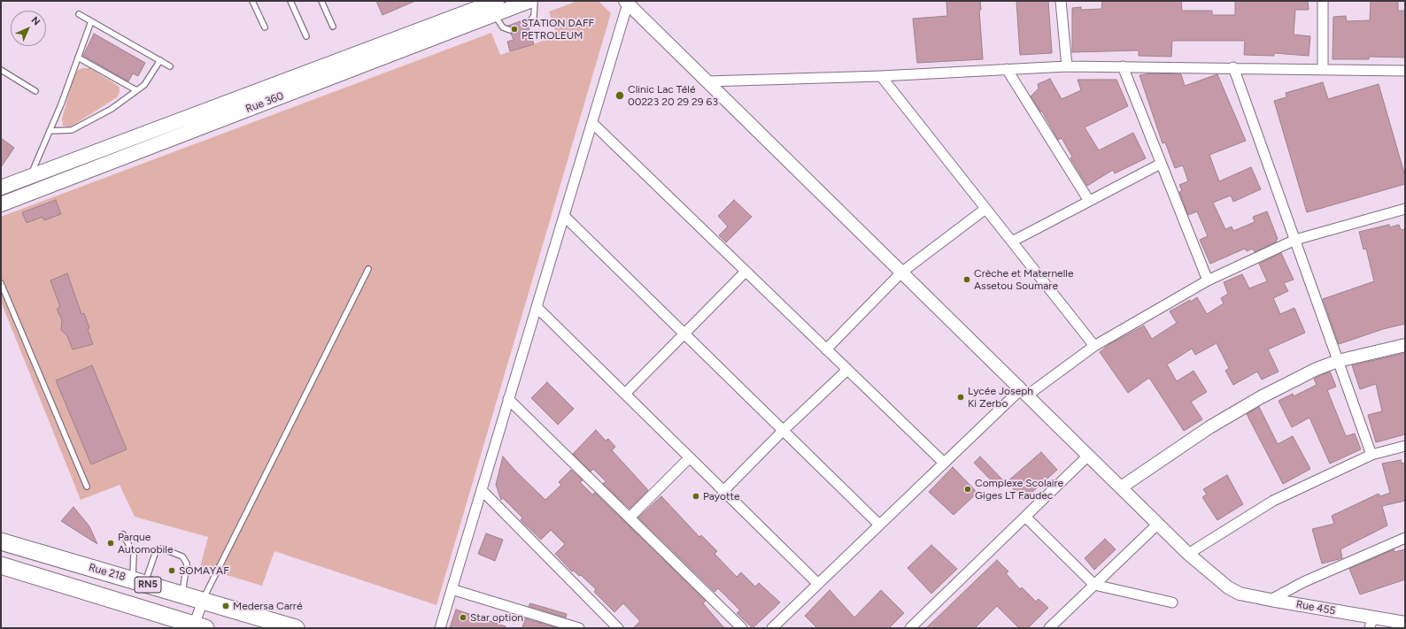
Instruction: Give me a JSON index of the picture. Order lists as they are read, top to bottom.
{
  "streets": {
    "highway": ["Rue 218", "RN5"],
    "main road": ["Rue 360"],
    "street": ["Rue 455"]
  },
  "places": [
    "STATION DAFF PETROLEUM",
    "Clinic Lac Télé 00223 20 29 29 63",
    "Crèche et Maternelle Assetou Soumare",
    "Lycée Joseph Ki Zerbo",
    "Complexe Scolaire Giges LT Faudec",
    "Payotte",
    "Parque Automobile",
    "SOMAYAF",
    "Medersa Carré",
    "Star option"
  ],
  "north": "top right"
}
